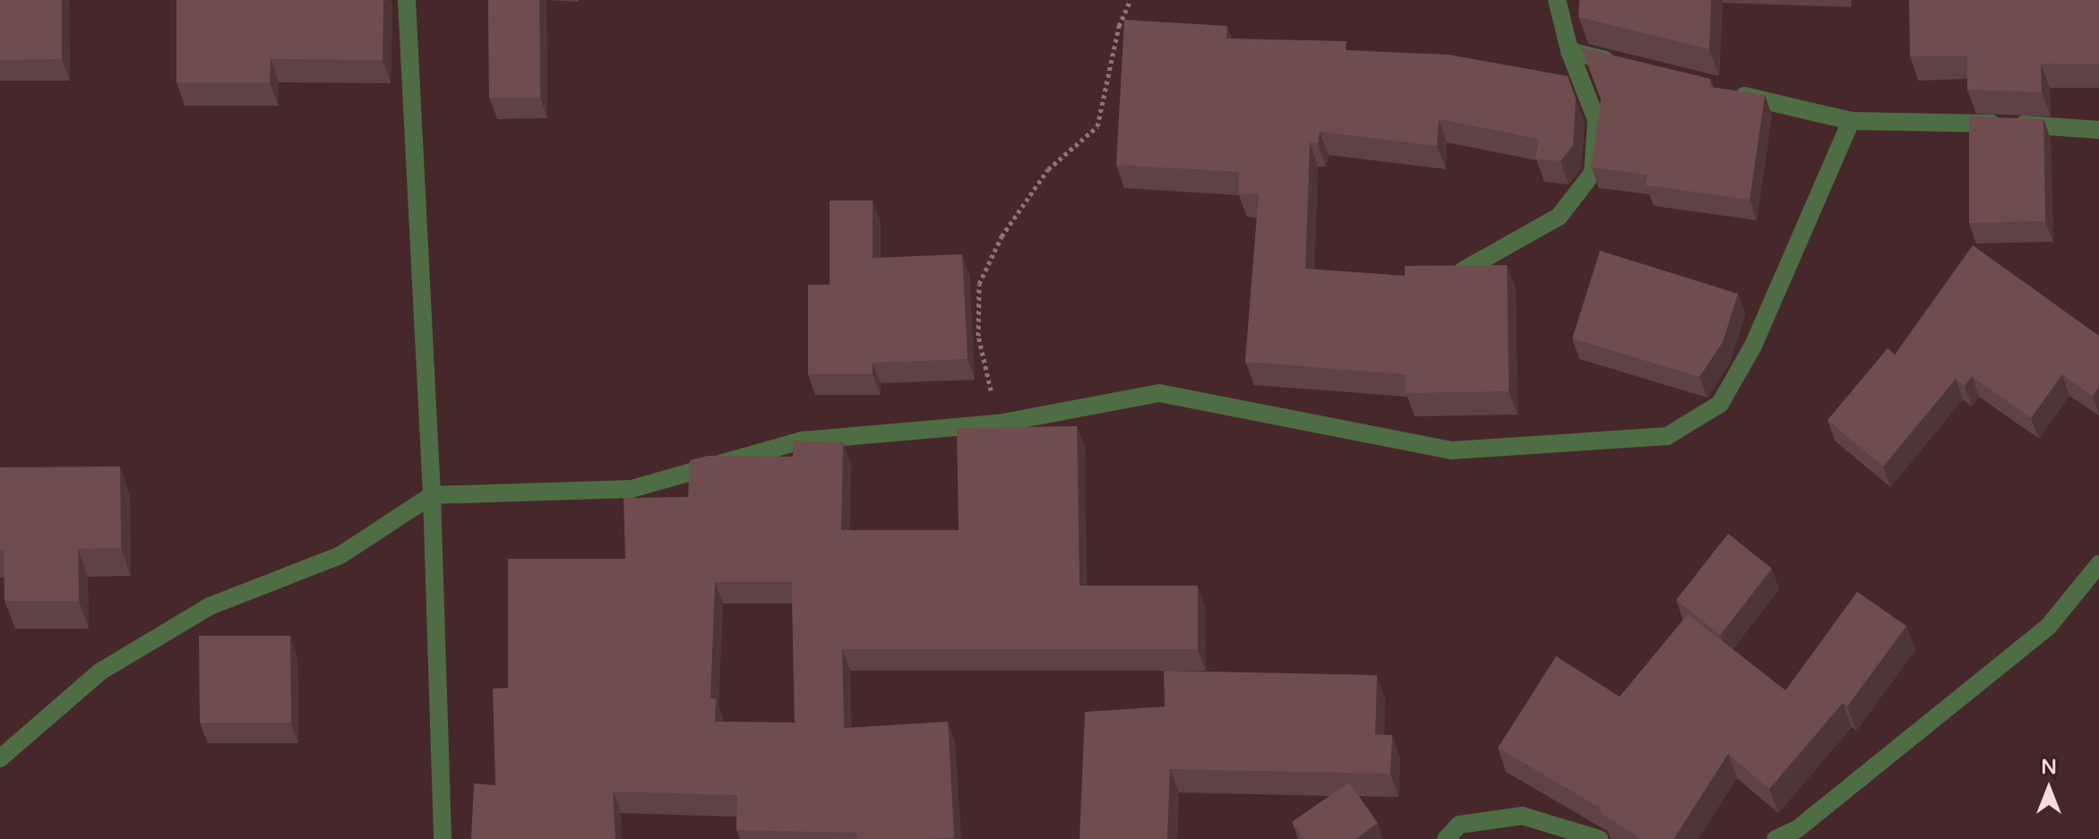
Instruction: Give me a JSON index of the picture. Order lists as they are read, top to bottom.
{
  "north": "top"
}
